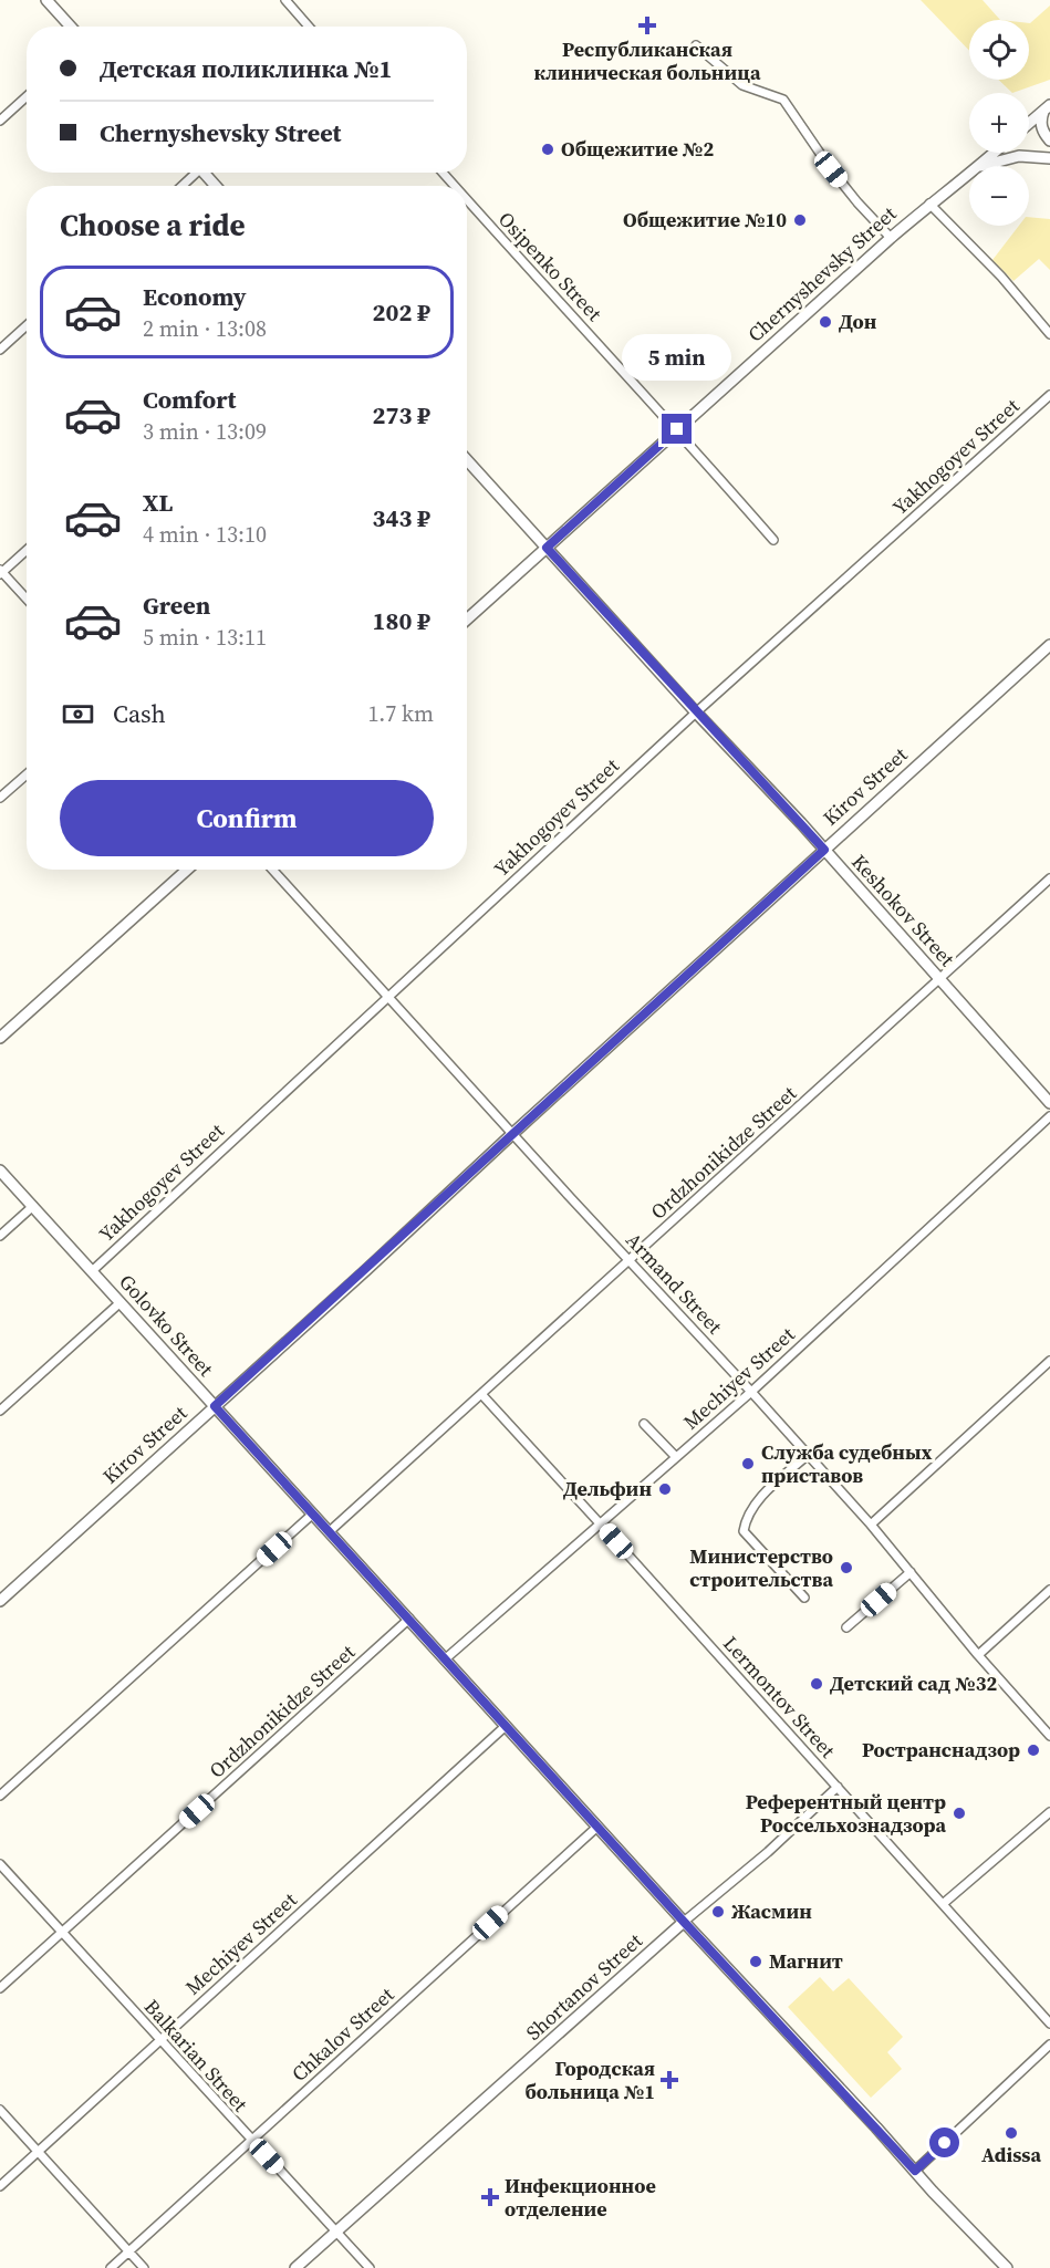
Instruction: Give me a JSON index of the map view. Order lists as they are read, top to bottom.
{
  "streets": {
    "street": [
      "Osipenko Street",
      "Chernyshevsky Street",
      "Yakhogoyev Street",
      "Kirov Street",
      "Keshokov Street",
      "Ordzhonikidze Street",
      "Armand Street",
      "Golovko Street",
      "Mechiyev Street",
      "Lermontov Street",
      "Shortanov Street",
      "Chkalov Street",
      "Balkarian Street"
    ]
  },
  "crossings": [
    ["Osipenko Street", "Chernyshevsky Street"],
    ["Chernyshevsky Street", "Keshokov Street"],
    ["Yakhogoyev Street", "Keshokov Street"],
    ["Yakhogoyev Street", "Armand Street"],
    ["Yakhogoyev Street", "Golovko Street"],
    ["Kirov Street", "Keshokov Street"],
    ["Kirov Street", "Armand Street"],
    ["Kirov Street", "Golovko Street"],
    ["Keshokov Street", "Ordzhonikidze Street"],
    ["Ordzhonikidze Street", "Armand Street"],
    ["Ordzhonikidze Street", "Golovko Street"],
    ["Ordzhonikidze Street", "Lermontov Street"],
    ["Ordzhonikidze Street", "Balkarian Street"],
    ["Armand Street", "Mechiyev Street"],
    ["Golovko Street", "Mechiyev Street"],
    ["Golovko Street", "Shortanov Street"],
    ["Golovko Street", "Chkalov Street"],
    ["Mechiyev Street", "Lermontov Street"],
    ["Mechiyev Street", "Balkarian Street"],
    ["Lermontov Street", "Shortanov Street"],
    ["Shortanov Street", "Balkarian Street"],
    ["Chkalov Street", "Balkarian Street"]
  ],
  "places": {
    "health": ["Республиканская клиническая больница", "Городская больница №1", "Инфекционное отделение"],
    "other": [
      "Общежитие №2",
      "Общежитие №10",
      "Дон",
      "Служба судебных приставов",
      "Дельфин",
      "Министерство строительства",
      "Детский сад №32",
      "Ространснадзор",
      "Референтный центр Россельхознадзора",
      "Жасмин",
      "Магнит",
      "Adissa"
    ]
  },
  "page": {
    "map_buttons": ["+", "−"],
    "banner": ["Детская поликлинка №1", "Chernyshevsky Street"],
    "heading": "Choose a ride",
    "list": [
      {
        "name": "Economy",
        "note": "2 min · 13:08",
        "value": "202 ₽"
      },
      {
        "name": "Comfort",
        "note": "3 min · 13:09",
        "value": "273 ₽"
      },
      {
        "name": "XL",
        "note": "4 min · 13:10",
        "value": "343 ₽"
      },
      {
        "name": "Green",
        "note": "5 min · 13:11",
        "value": "180 ₽"
      }
    ],
    "bubble": "5 min",
    "pay": ["Cash", "1.7 km"],
    "buttons": "Confirm"
  }
}
